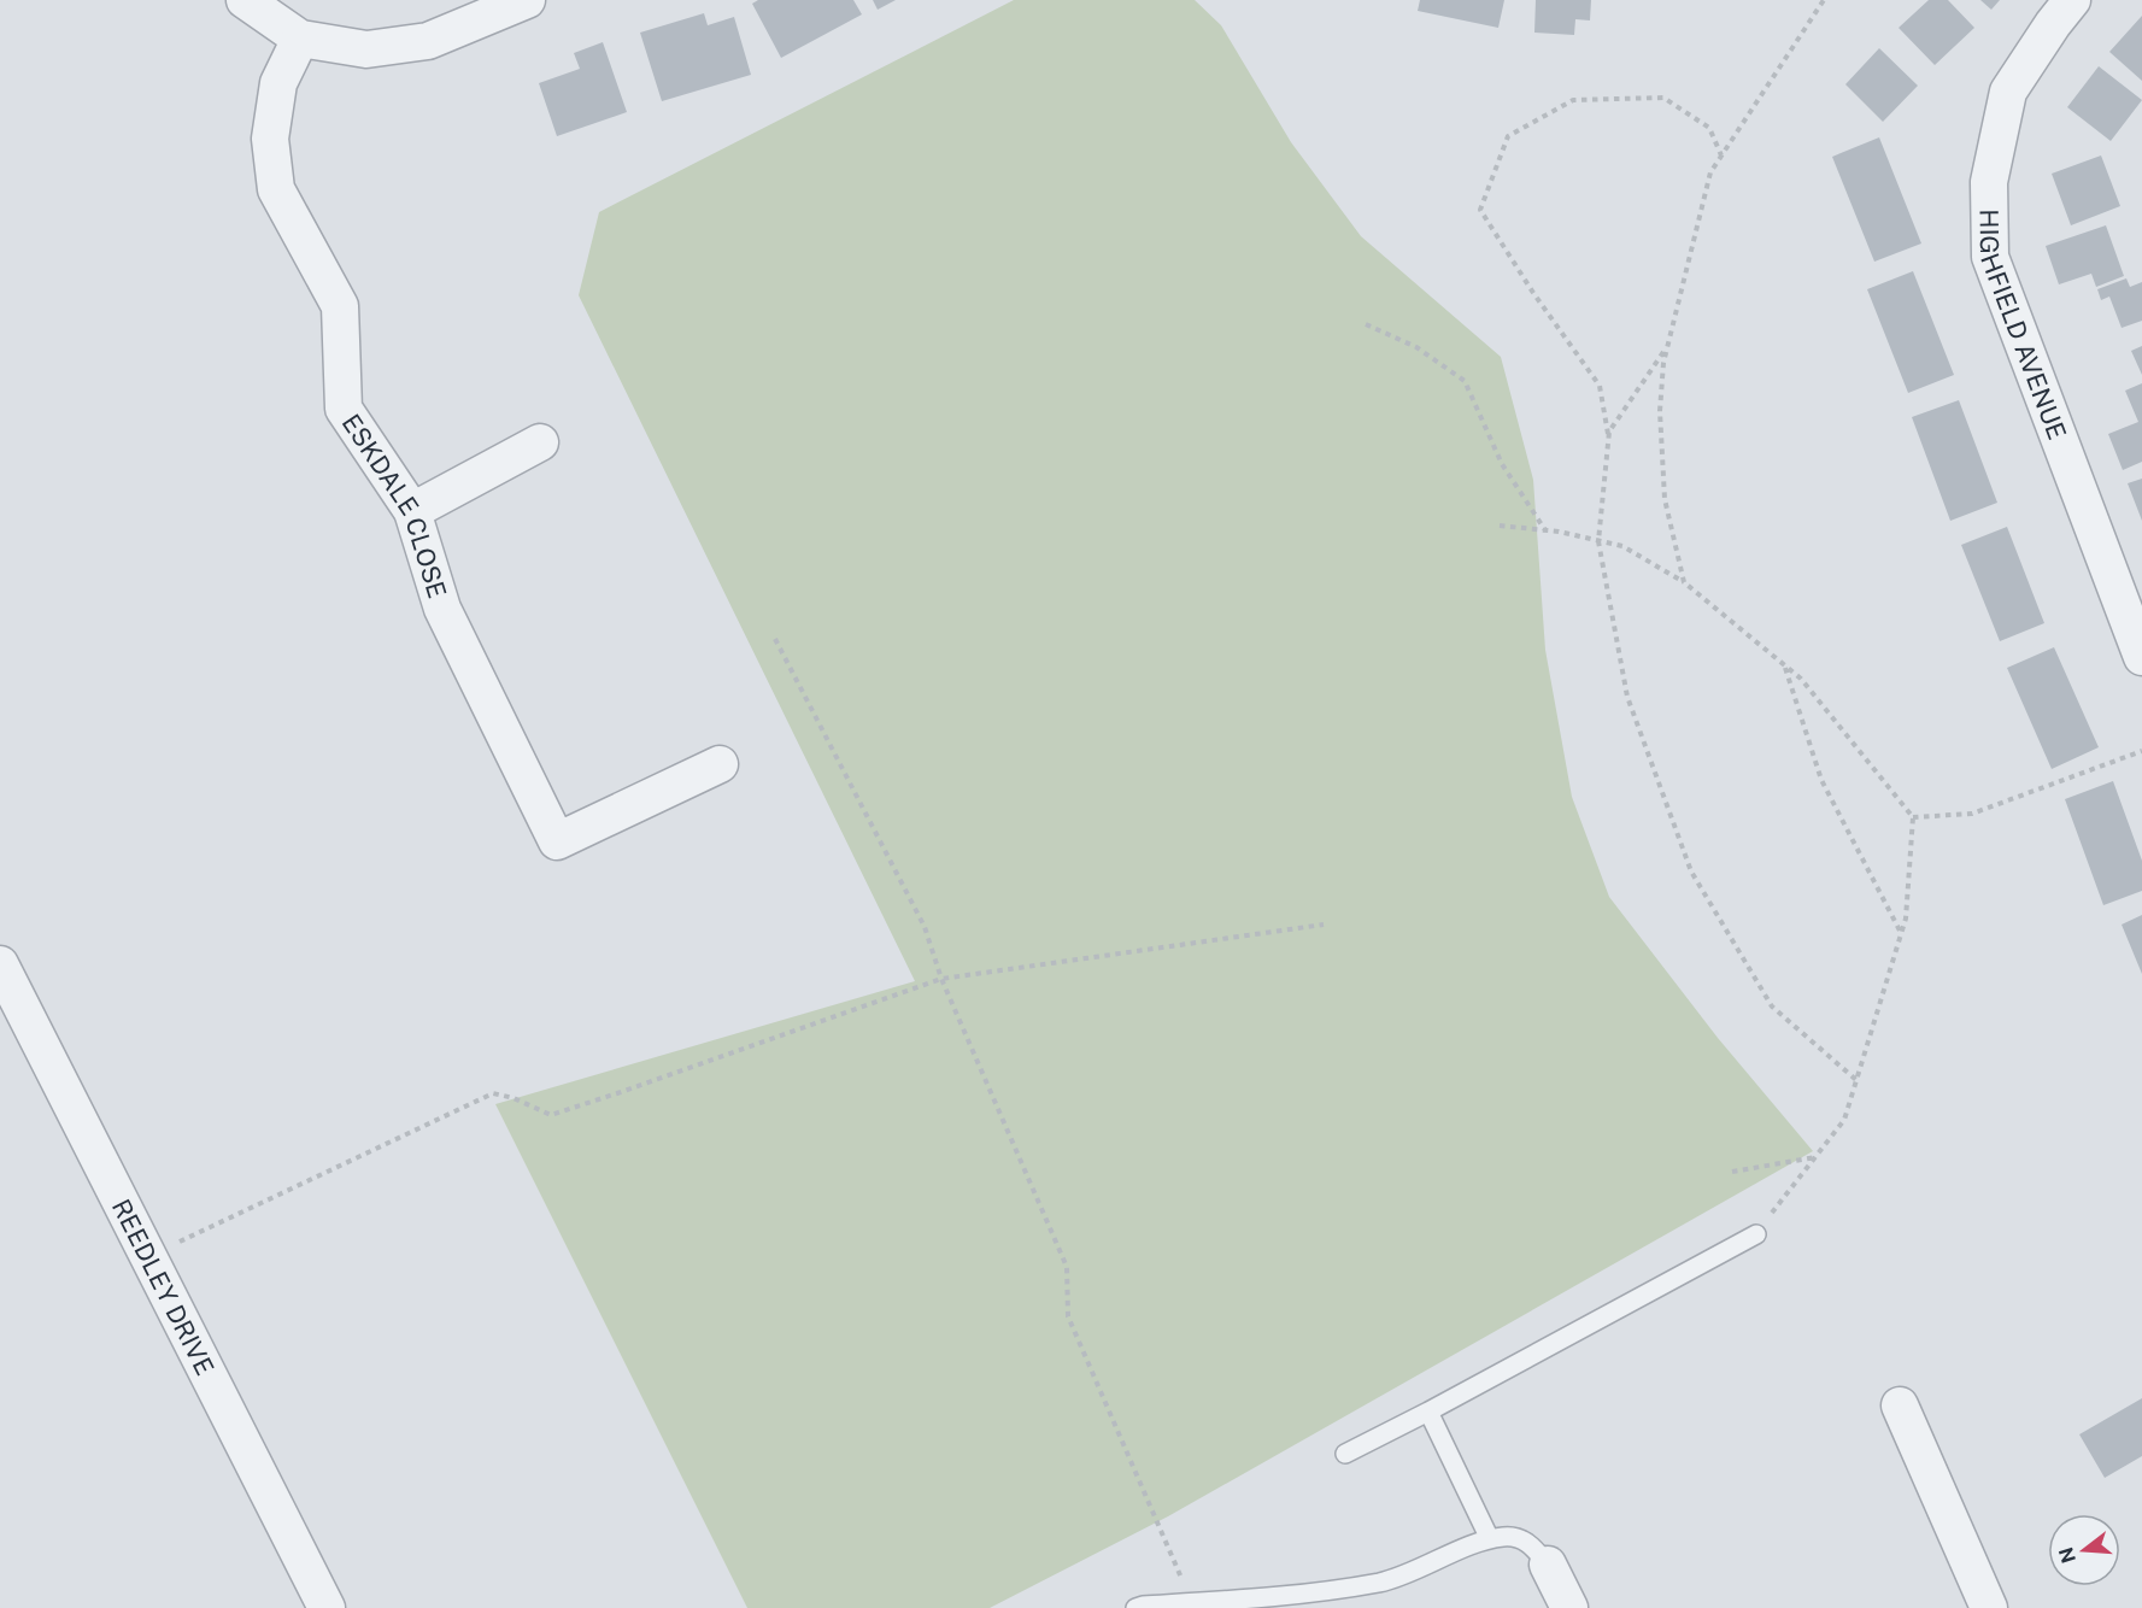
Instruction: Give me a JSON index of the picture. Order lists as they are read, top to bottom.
{
  "streets": {
    "street": ["HIGHFIELD AVENUE", "ESKDALE CLOSE", "REEDLEY DRIVE"]
  },
  "north": "left"
}
